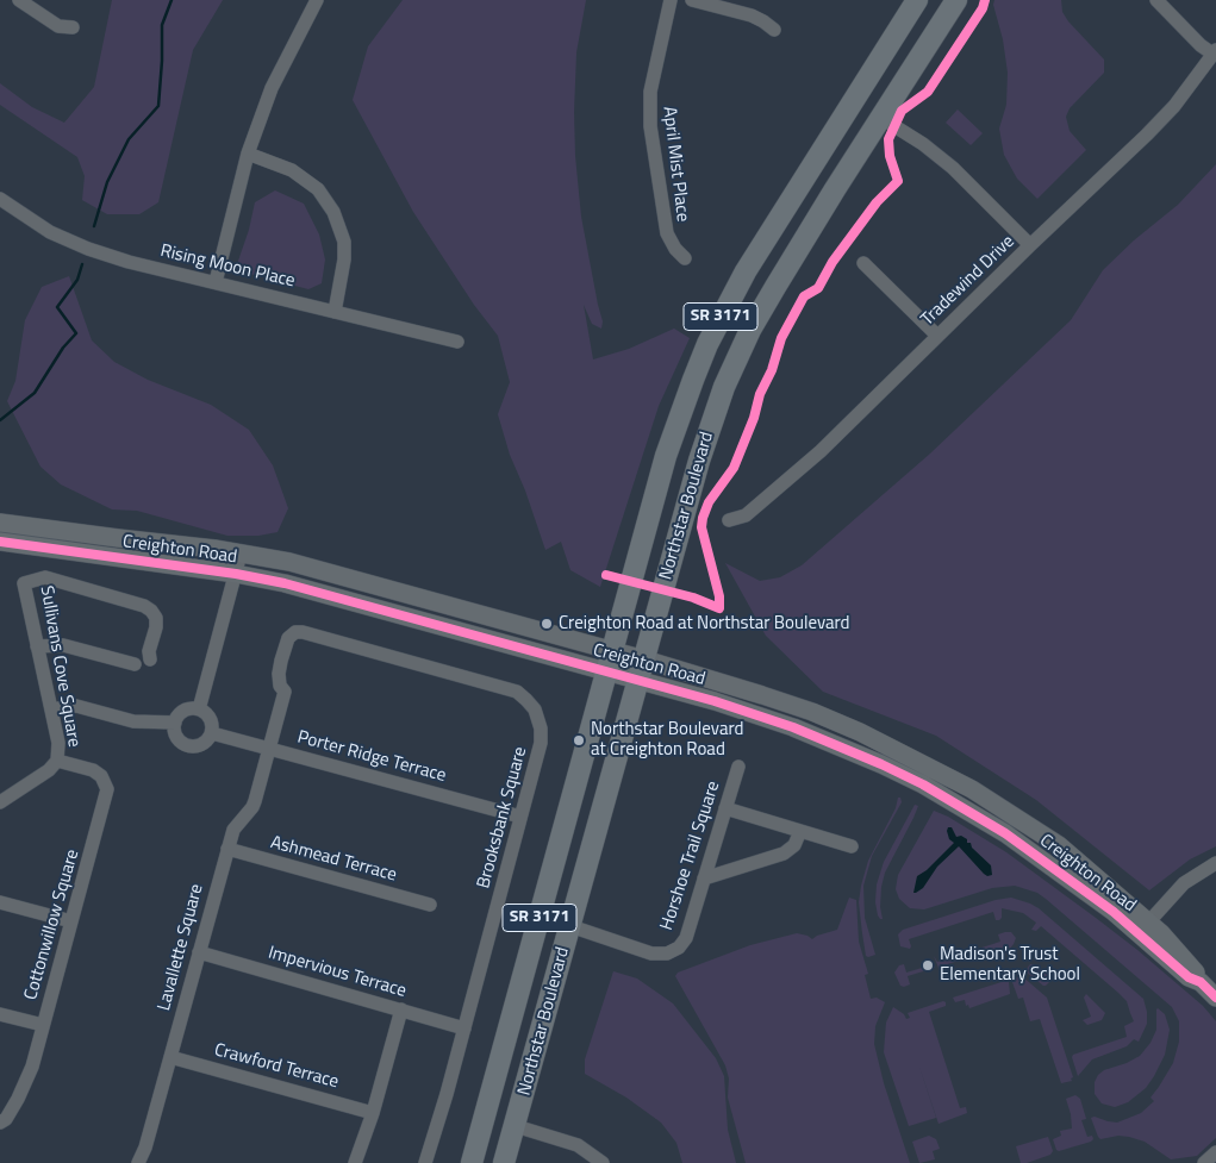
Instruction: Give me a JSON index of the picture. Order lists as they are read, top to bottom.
{
  "streets": {
    "main road": ["SR 3171", "Northstar Boulevard"],
    "street": [
      "April Mist Place",
      "Rising Moon Place",
      "Tradewind Drive",
      "Creighton Road",
      "Sullivans Cove Square",
      "Porter Ridge Terrace",
      "Brooksbank Square",
      "Horshoe Trail Square",
      "Ashmead Terrace",
      "Cottonwillow Square",
      "Lavallette Square",
      "Impervious Terrace",
      "Crawford Terrace"
    ]
  },
  "crossings": [
    ["Northstar Boulevard", "Creighton Road"],
    ["Northstar Boulevard", "Horshoe Trail Square"],
    ["Sullivans Cove Square", "Cottonwillow Square"],
    ["Porter Ridge Terrace", "Brooksbank Square"],
    ["Porter Ridge Terrace", "Lavallette Square"],
    ["Brooksbank Square", "Lavallette Square"],
    ["Brooksbank Square", "Impervious Terrace"],
    ["Ashmead Terrace", "Lavallette Square"],
    ["Lavallette Square", "Impervious Terrace"],
    ["Lavallette Square", "Crawford Terrace"]
  ],
  "places": ["Creighton Road at Northstar Boulevard", "Northstar Boulevard at Creighton Road", "Madison's Trust Elementary School"]
}
